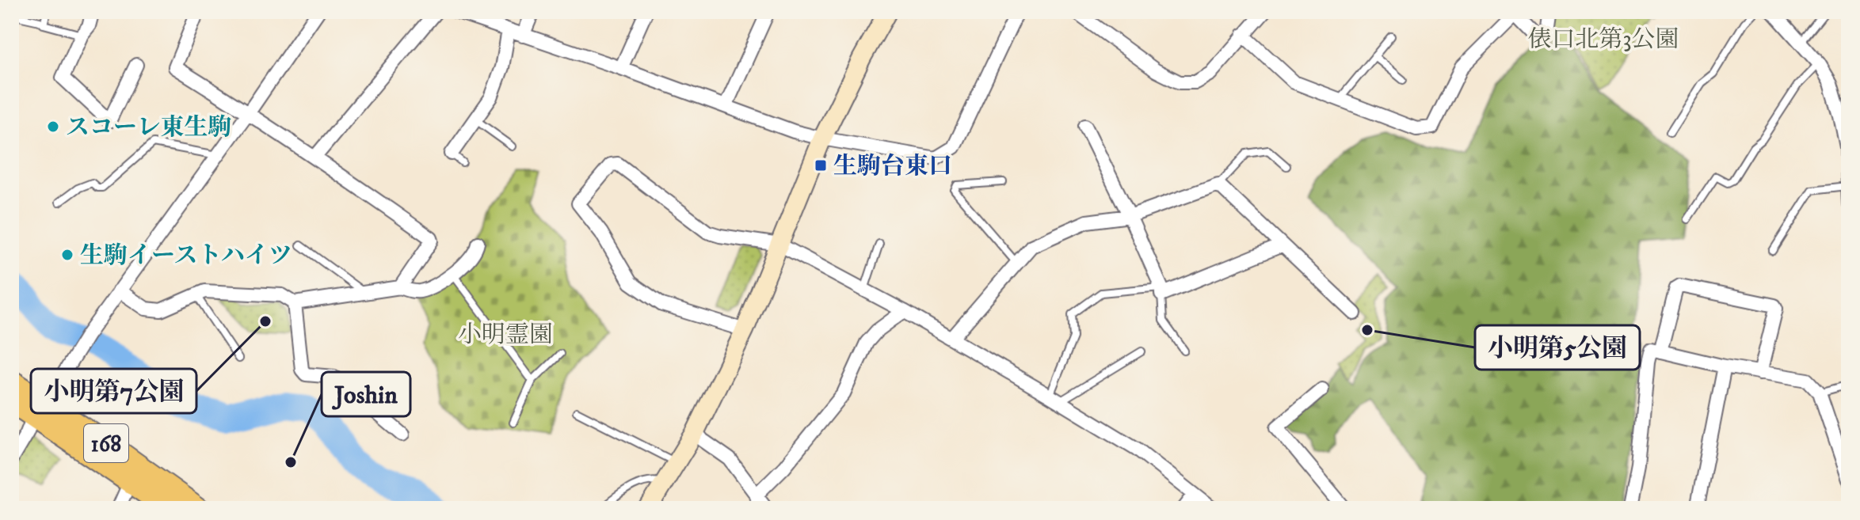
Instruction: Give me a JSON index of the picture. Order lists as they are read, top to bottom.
{
  "streets": {
    "highway": ["168"]
  },
  "parks": ["俵口北第3公園", "小明霊園"],
  "places": {
    "other": [
      "スコーレ東生駒",
      "生駒イーストハイツ",
      "小明第7公園",
      "小明第5公園",
      "Joshin"
    ],
    "transit": ["生駒台東口"]
  }
}
